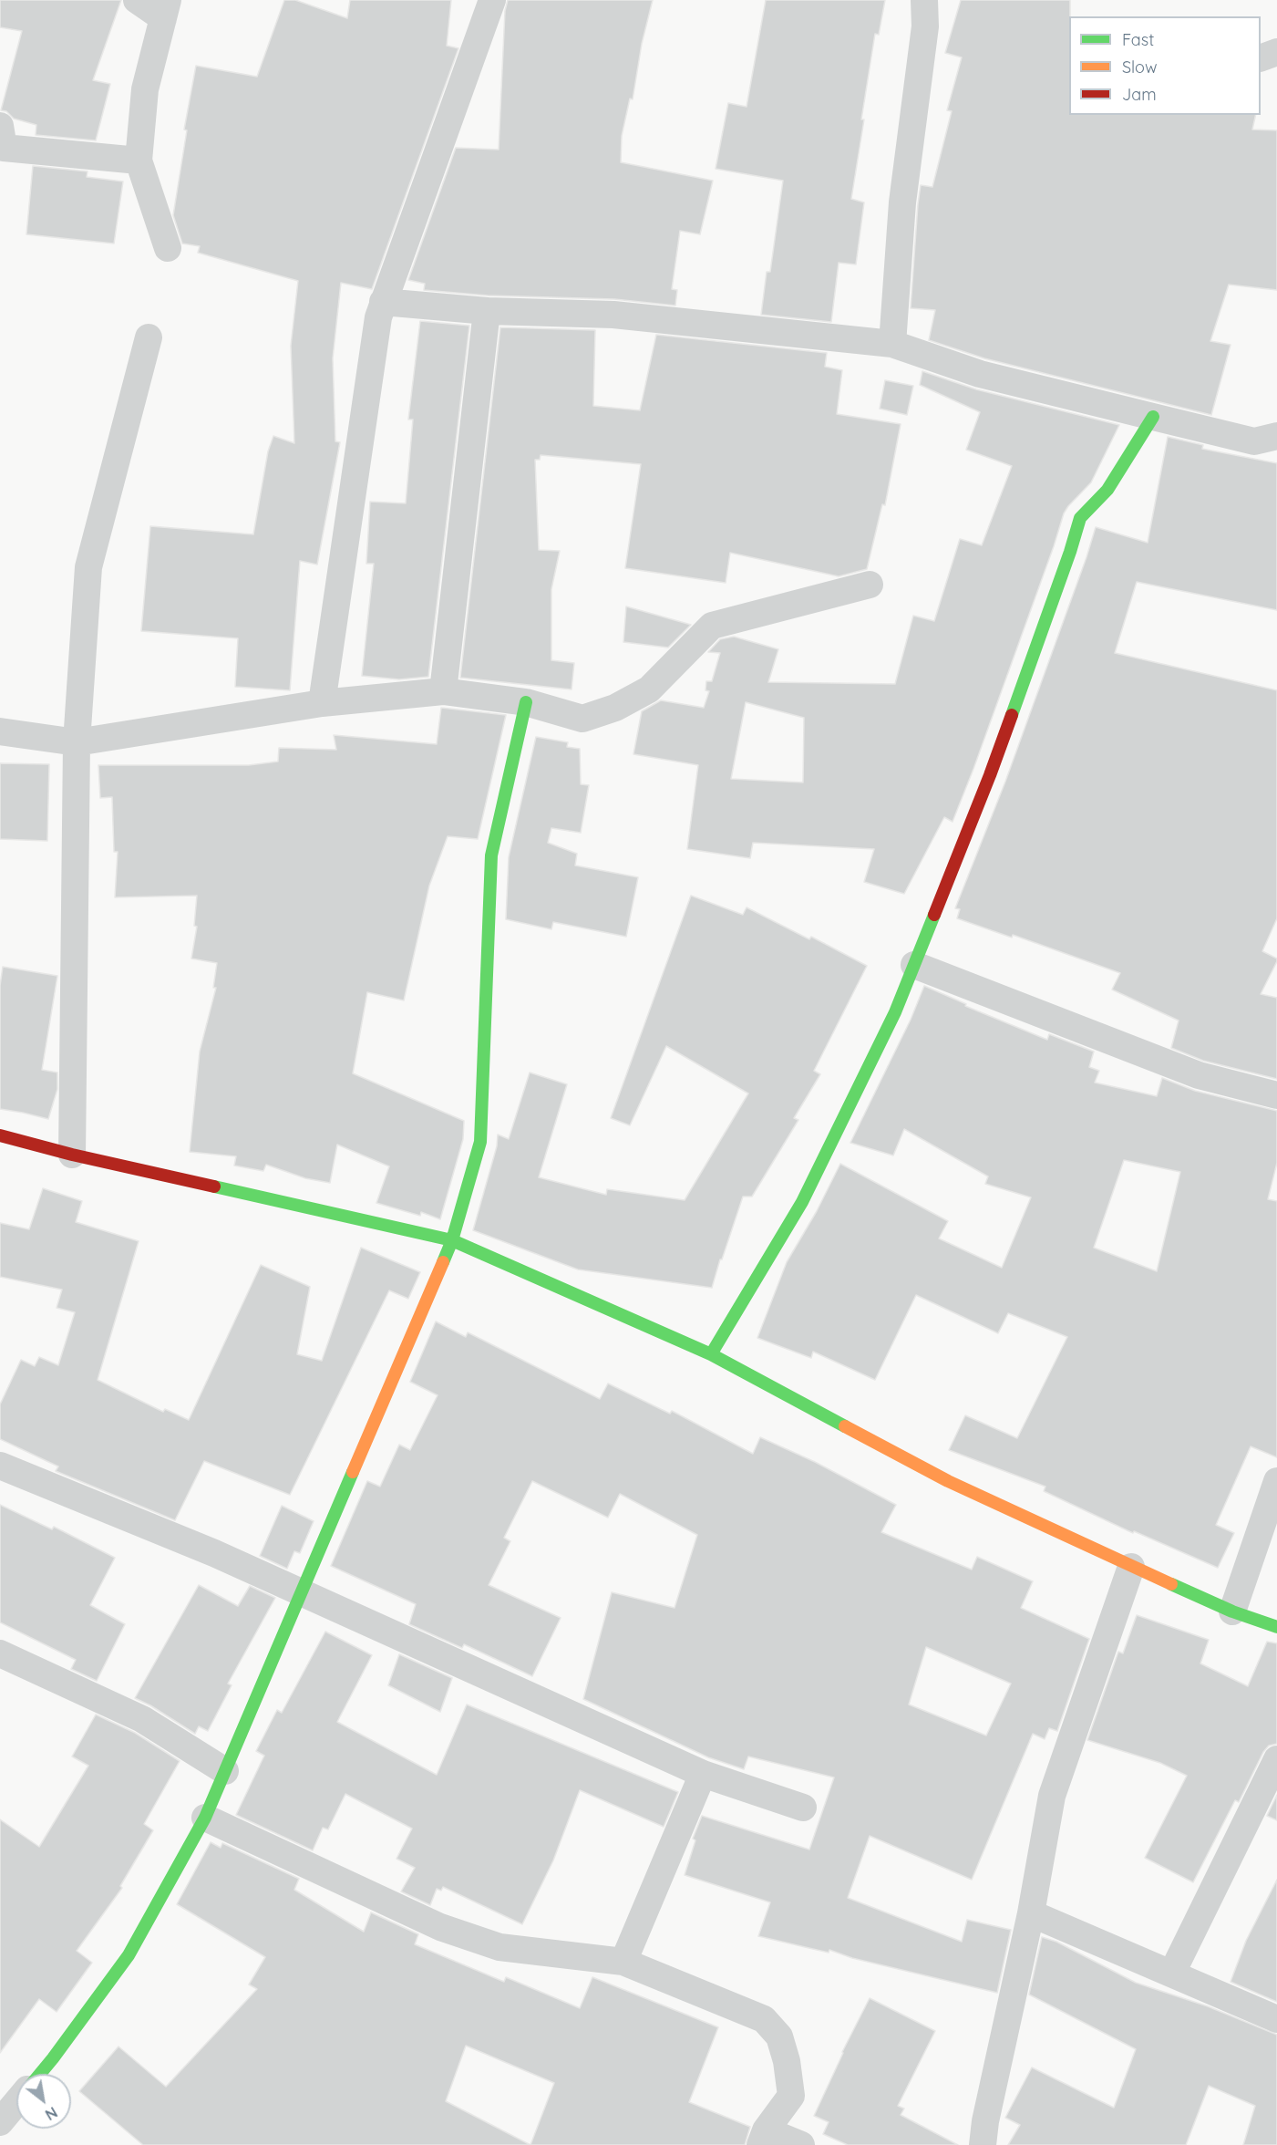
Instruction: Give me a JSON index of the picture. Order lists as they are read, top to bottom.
{
  "legend": ["Fast", "Slow", "Jam"],
  "north": "bottom right"
}
